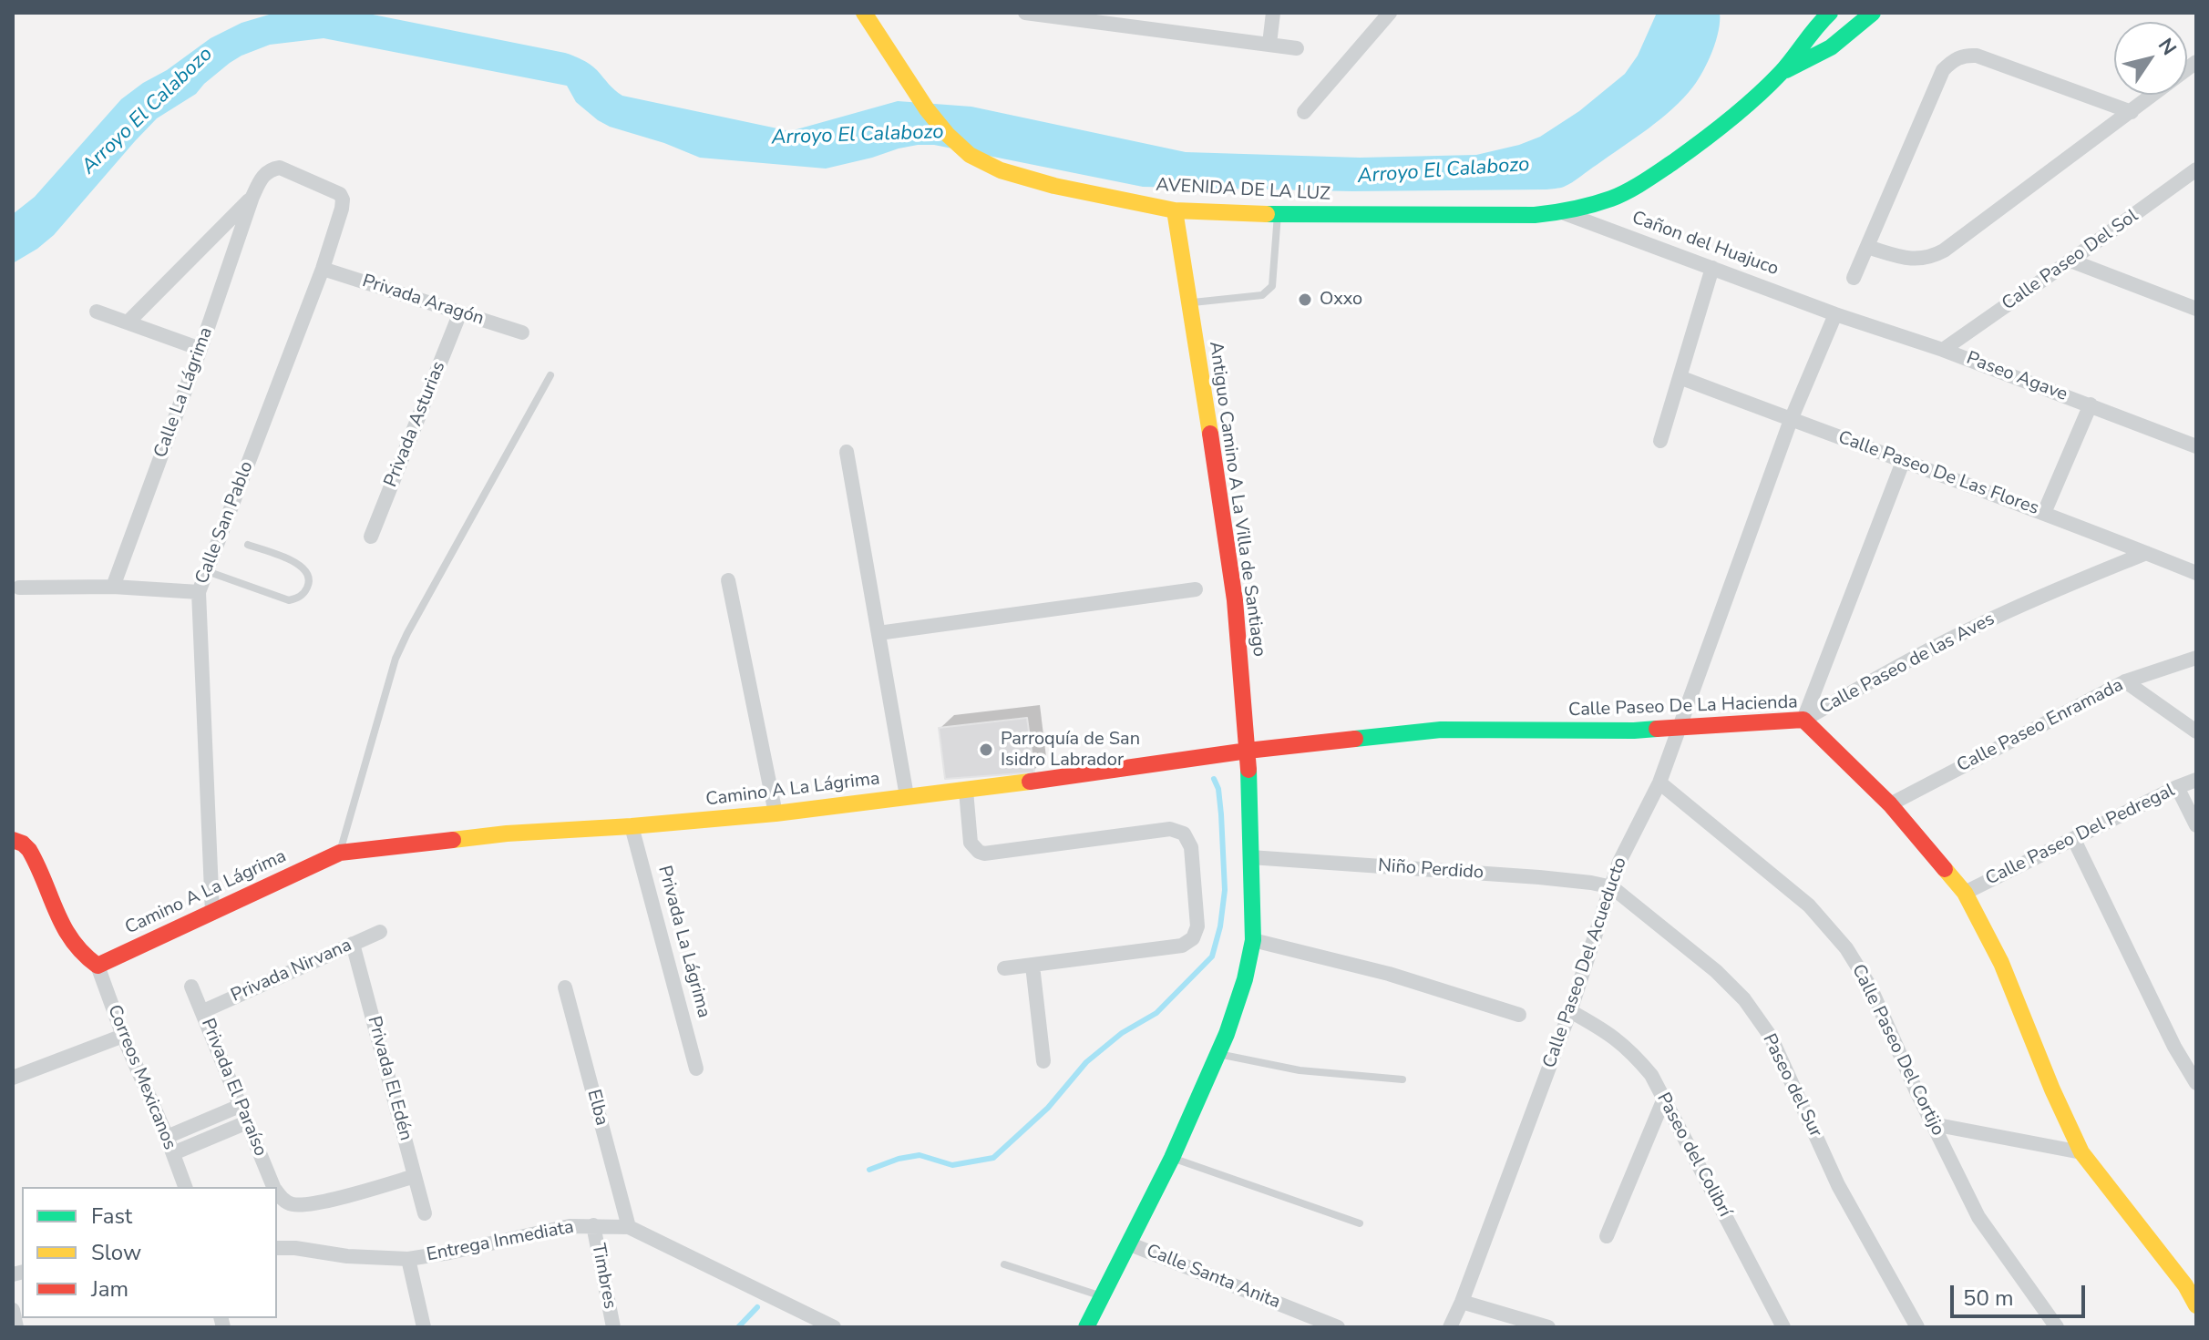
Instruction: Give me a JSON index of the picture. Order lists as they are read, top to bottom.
{
  "streets": {
    "street": [
      "AVENIDA DE LA LUZ",
      "Cañon del Huajuco",
      "Calle Paseo Del Sol",
      "Privada Aragón",
      "Paseo Agave",
      "Calle La Lágrima",
      "Privada Asturias",
      "Calle Paseo De Las Flores",
      "Antiguo Camino A La Villa de Santiago",
      "Calle San Pablo",
      "Calle Paseo de las Aves",
      "Calle Paseo De La Hacienda",
      "Calle Paseo Enramada",
      "Camino A La Lágrima",
      "Calle Paseo Del Pedregal",
      "Niño Perdido",
      "Privada La Lágrima",
      "Calle Paseo Del Acueducto",
      "Privada Nirvana",
      "Calle Paseo Del Cortijo",
      "Correos Mexicanos",
      "Privada El Edén",
      "Paseo del Sur",
      "Privada El Paraíso",
      "Elba",
      "Paseo del Colibrí",
      "Entrega Inmediata",
      "Timbres",
      "Calle Santa Anita"
    ]
  },
  "crossings": [
    ["AVENIDA DE LA LUZ", "Cañon del Huajuco"],
    ["AVENIDA DE LA LUZ", "Antiguo Camino A La Villa de Santiago"],
    ["Cañon del Huajuco", "Paseo Agave"],
    ["Cañon del Huajuco", "Calle Paseo Del Acueducto"],
    ["Calle Paseo Del Sol", "Paseo Agave"],
    ["Privada Aragón", "Privada Asturias"],
    ["Privada Aragón", "Calle San Pablo"],
    ["Paseo Agave", "Calle Paseo Del Acueducto"],
    ["Calle La Lágrima", "Calle San Pablo"],
    ["Calle Paseo De Las Flores", "Calle Paseo de las Aves"],
    ["Calle Paseo De Las Flores", "Calle Paseo Del Acueducto"],
    ["Antiguo Camino A La Villa de Santiago", "Calle Paseo De La Hacienda"],
    ["Antiguo Camino A La Villa de Santiago", "Camino A La Lágrima"],
    ["Antiguo Camino A La Villa de Santiago", "Niño Perdido"],
    ["Antiguo Camino A La Villa de Santiago", "Calle Santa Anita"],
    ["Calle San Pablo", "Camino A La Lágrima"],
    ["Calle Paseo de las Aves", "Calle Paseo De La Hacienda"],
    ["Calle Paseo De La Hacienda", "Calle Paseo Enramada"],
    ["Calle Paseo De La Hacienda", "Camino A La Lágrima"],
    ["Calle Paseo De La Hacienda", "Calle Paseo Del Pedregal"],
    ["Calle Paseo De La Hacienda", "Calle Paseo Del Acueducto"],
    ["Camino A La Lágrima", "Privada La Lágrima"],
    ["Camino A La Lágrima", "Correos Mexicanos"],
    ["Niño Perdido", "Calle Paseo Del Acueducto"],
    ["Niño Perdido", "Paseo del Sur"],
    ["Calle Paseo Del Acueducto", "Calle Paseo Del Cortijo"],
    ["Calle Paseo Del Acueducto", "Paseo del Sur"],
    ["Calle Paseo Del Acueducto", "Paseo del Colibrí"],
    ["Privada Nirvana", "Privada El Edén"],
    ["Privada Nirvana", "Privada El Paraíso"],
    ["Privada El Edén", "Privada El Paraíso"],
    ["Elba", "Entrega Inmediata"],
    ["Entrega Inmediata", "Timbres"]
  ],
  "water": ["Arroyo El Calabozo"],
  "places": ["Oxxo", "Parroquía de San Isidro Labrador"],
  "legend": ["Fast", "Slow", "Jam"],
  "scale_bar": "50 m",
  "north": "top right"
}
